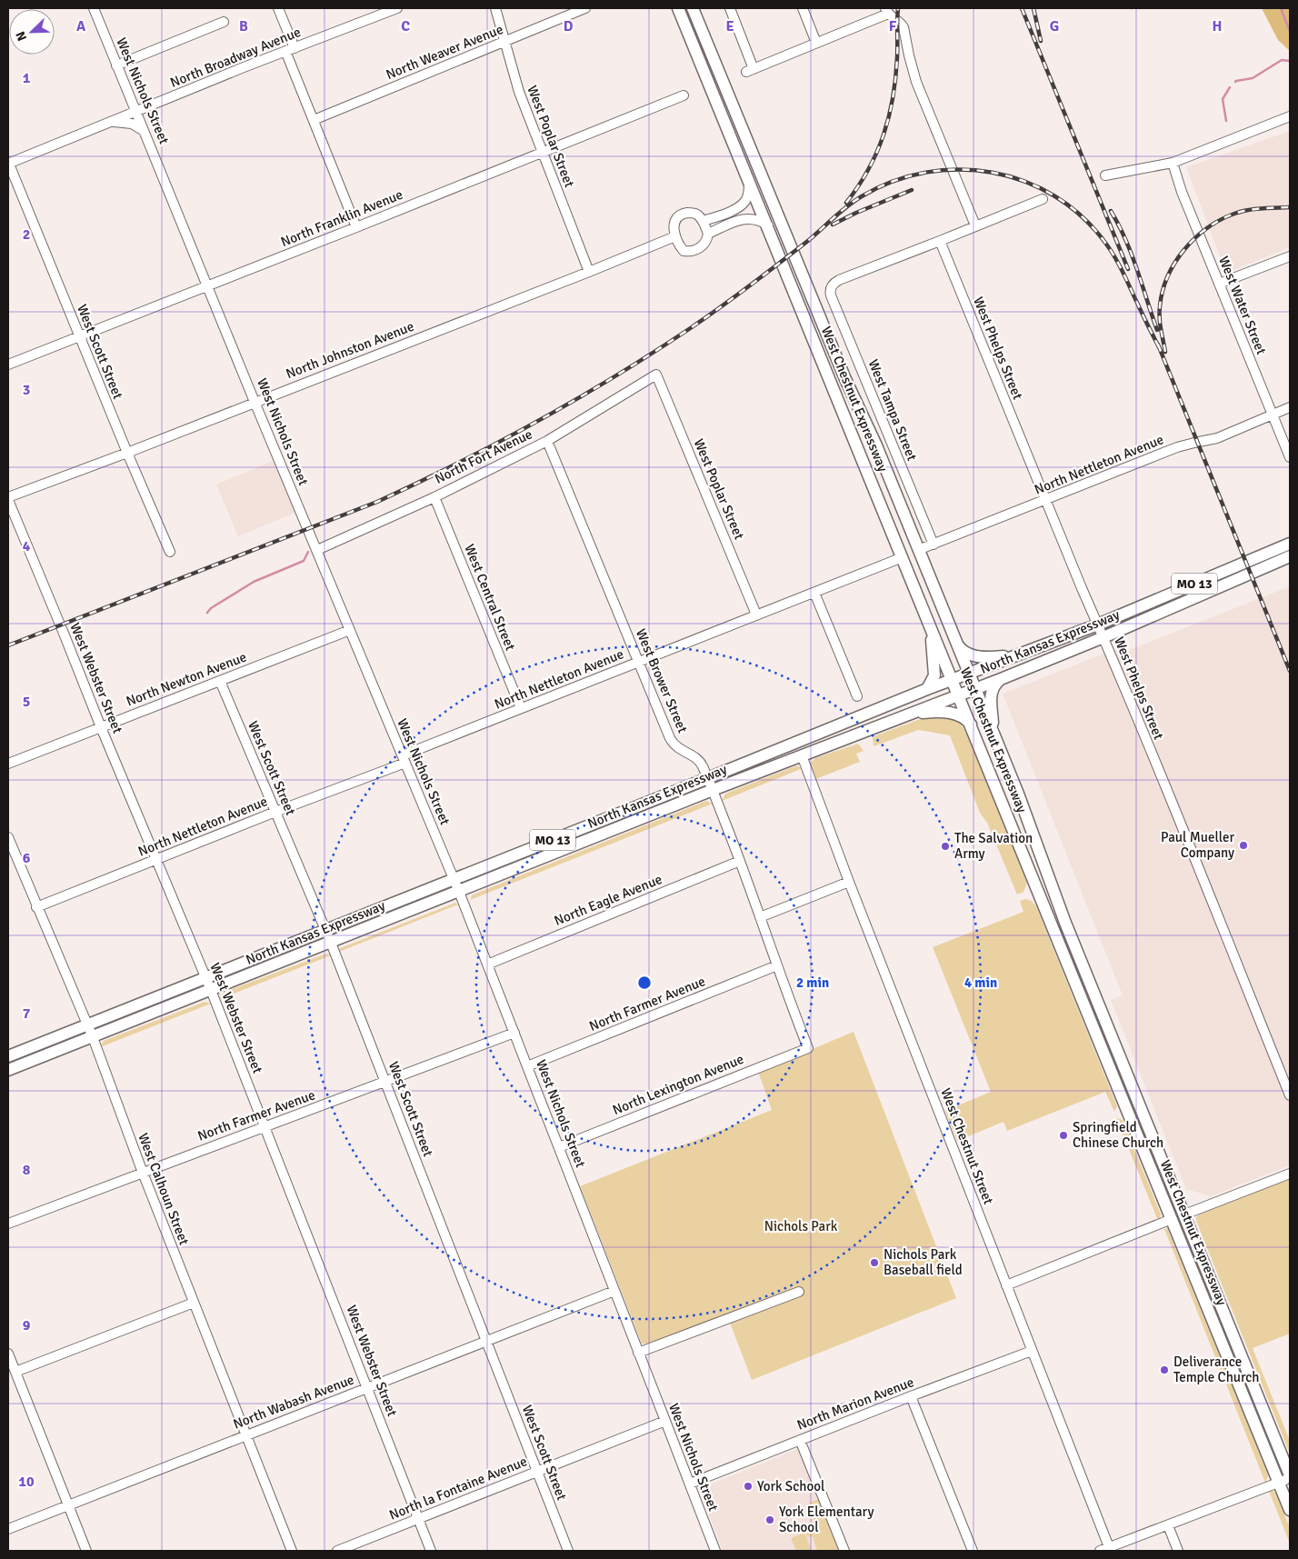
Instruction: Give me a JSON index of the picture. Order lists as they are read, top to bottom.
{
  "streets": {
    "main road": ["West Chestnut Expressway", "MO 13", "North Kansas Expressway"],
    "street": [
      "North Weaver Avenue",
      "North Broadway Avenue",
      "West Nichols Street",
      "West Poplar Street",
      "North Franklin Avenue",
      "West Water Street",
      "West Phelps Street",
      "North Johnston Avenue",
      "West Scott Street",
      "West Tampa Street",
      "North Fort Avenue",
      "North Nettleton Avenue",
      "West Central Street",
      "West Webster Street",
      "North Newton Avenue",
      "West Brower Street",
      "North Eagle Avenue",
      "North Farmer Avenue",
      "North Lexington Avenue",
      "West Chestnut Street",
      "West Calhoun Street",
      "North Wabash Avenue",
      "North Marion Avenue",
      "North la Fontaine Avenue"
    ]
  },
  "crossings": [
    ["North Weaver Avenue", "West Poplar Street"],
    ["North Broadway Avenue", "West Nichols Street"],
    ["North Broadway Avenue", "West Scott Street"],
    ["West Nichols Street", "North Franklin Avenue"],
    ["West Nichols Street", "North Johnston Avenue"],
    ["West Nichols Street", "North Fort Avenue"],
    ["West Nichols Street", "North Nettleton Avenue"],
    ["West Nichols Street", "North Kansas Expressway"],
    ["West Nichols Street", "North Newton Avenue"],
    ["West Nichols Street", "North Eagle Avenue"],
    ["West Nichols Street", "North Farmer Avenue"],
    ["West Nichols Street", "North Lexington Avenue"],
    ["West Nichols Street", "North Wabash Avenue"],
    ["West Nichols Street", "North Marion Avenue"],
    ["West Nichols Street", "North la Fontaine Avenue"],
    ["West Poplar Street", "North Franklin Avenue"],
    ["West Poplar Street", "North Johnston Avenue"],
    ["West Poplar Street", "North Fort Avenue"],
    ["West Poplar Street", "North Nettleton Avenue"],
    ["North Franklin Avenue", "West Scott Street"],
    ["West Water Street", "North Nettleton Avenue"],
    ["West Phelps Street", "West Tampa Street"],
    ["West Phelps Street", "North Nettleton Avenue"],
    ["West Phelps Street", "North Kansas Expressway"],
    ["North Johnston Avenue", "West Scott Street"],
    ["North Johnston Avenue", "West Webster Street"],
    ["West Scott Street", "North Nettleton Avenue"],
    ["West Scott Street", "North Kansas Expressway"],
    ["West Scott Street", "North Newton Avenue"],
    ["West Scott Street", "North Farmer Avenue"],
    ["West Scott Street", "North Wabash Avenue"],
    ["West Scott Street", "North la Fontaine Avenue"],
    ["West Chestnut Expressway", "North Nettleton Avenue"],
    ["West Chestnut Expressway", "North Kansas Expressway"],
    ["West Tampa Street", "North Nettleton Avenue"],
    ["North Fort Avenue", "West Central Street"],
    ["North Fort Avenue", "West Brower Street"],
    ["North Nettleton Avenue", "West Central Street"],
    ["North Nettleton Avenue", "West Webster Street"],
    ["North Nettleton Avenue", "West Brower Street"],
    ["North Nettleton Avenue", "West Calhoun Street"],
    ["North Kansas Expressway", "West Webster Street"],
    ["North Kansas Expressway", "West Brower Street"],
    ["North Kansas Expressway", "West Chestnut Street"],
    ["North Kansas Expressway", "West Calhoun Street"],
    ["West Webster Street", "North Newton Avenue"],
    ["West Webster Street", "North Farmer Avenue"],
    ["West Webster Street", "North Wabash Avenue"],
    ["West Webster Street", "North la Fontaine Avenue"],
    ["West Brower Street", "North Eagle Avenue"],
    ["West Brower Street", "North Farmer Avenue"],
    ["West Brower Street", "North Lexington Avenue"],
    ["North Farmer Avenue", "West Calhoun Street"],
    ["West Chestnut Street", "North Marion Avenue"],
    ["West Calhoun Street", "North Wabash Avenue"]
  ],
  "parks": ["Nichols Park"],
  "places": [
    "Paul Mueller Company",
    "The Salvation Army",
    "Springfield Chinese Church",
    "Nichols Park Baseball field",
    "Deliverance Temple Church",
    "York School",
    "York Elementary School"
  ],
  "north": "bottom left",
  "grid": {
    "columns": [
      "A",
      "B",
      "C",
      "D",
      "E",
      "F",
      "G",
      "H"
    ],
    "rows": [
      "1",
      "2",
      "3",
      "4",
      "5",
      "6",
      "7",
      "8",
      "9",
      "10"
    ]
  },
  "rings": ["2 min", "4 min"]
}
